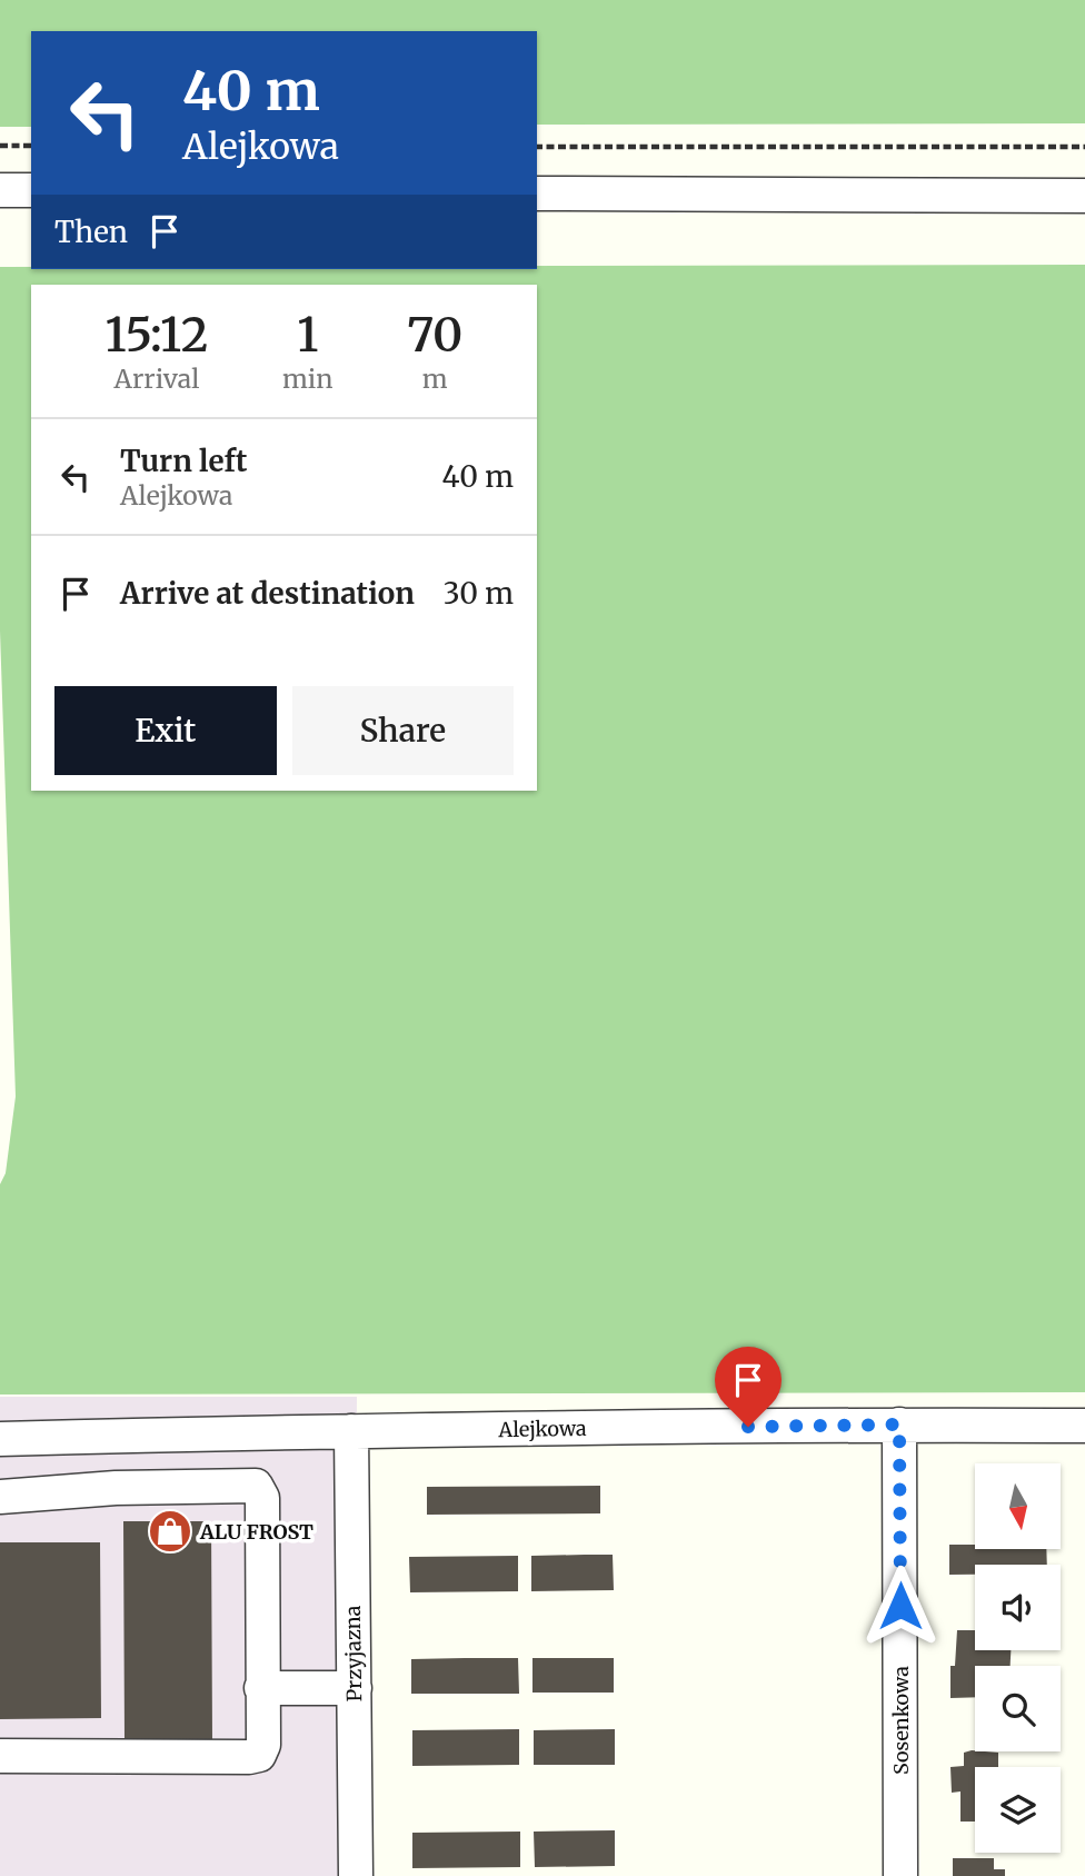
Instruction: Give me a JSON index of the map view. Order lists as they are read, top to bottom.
{
  "streets": {
    "street": ["Alejkowa", "Przyjazna", "Sosenkowa"]
  },
  "crossings": [
    ["Alejkowa", "Przyjazna"],
    ["Alejkowa", "Sosenkowa"]
  ],
  "places": {
    "shop": ["ALU FROST"]
  },
  "north": "bottom",
  "page": {
    "turn": ["40 m", "Alejkowa"],
    "then": "Then",
    "eta": [
      "15:12",
      "Arrival",
      "1",
      "min",
      "70",
      "m"
    ],
    "list": [
      {
        "name": "Turn left",
        "note": "Alejkowa",
        "value": "40 m"
      },
      {
        "name": "Arrive at destination",
        "value": "30 m"
      }
    ],
    "buttons": ["Exit", "Share"]
  }
}
